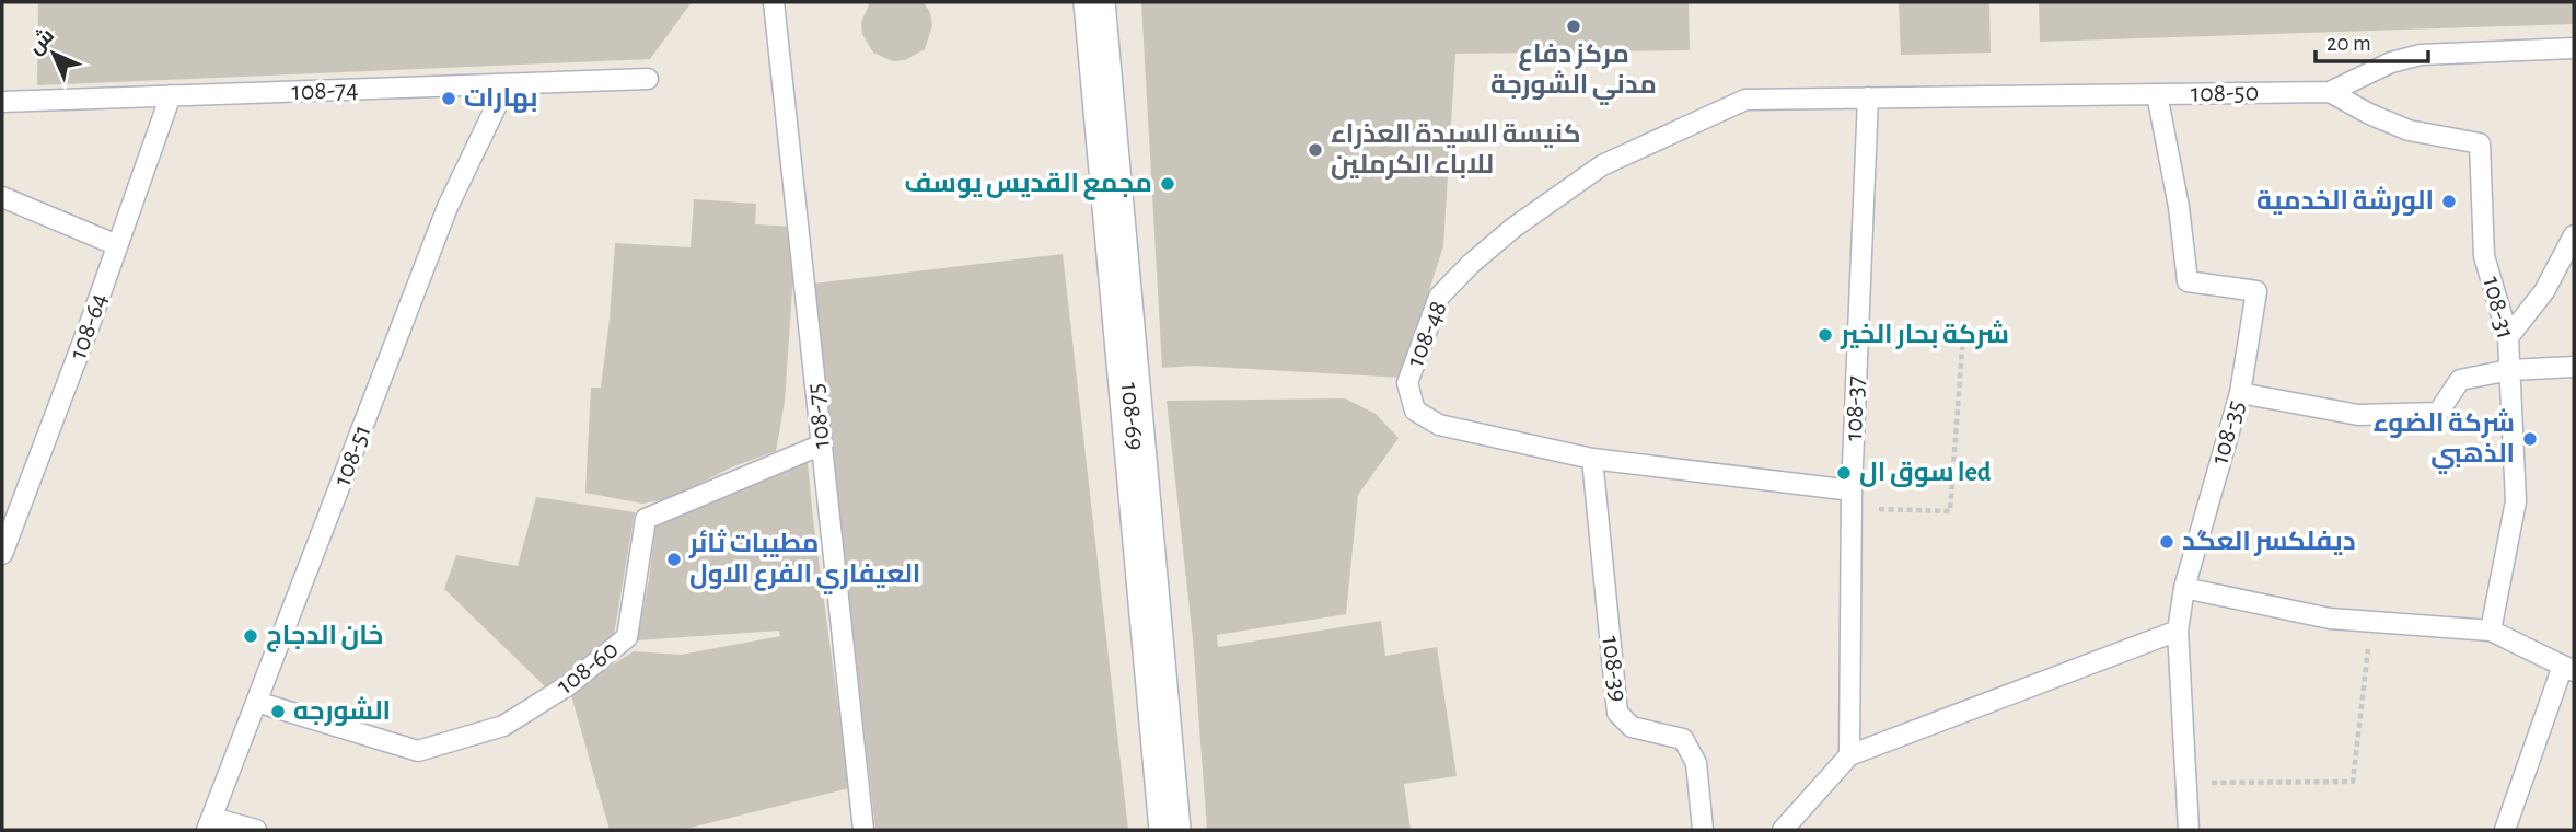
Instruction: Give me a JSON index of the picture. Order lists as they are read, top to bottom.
{
  "streets": {
    "street": ["108-69"],
    "lane": [
      "108-74",
      "108-50",
      "108-31",
      "108-64",
      "108-48",
      "108-37",
      "108-75",
      "108-35",
      "108-51",
      "108-60",
      "108-39"
    ]
  },
  "crossings": [
    ["108-74", "108-64"],
    ["108-74", "108-51"],
    ["108-50", "108-31"],
    ["108-50", "108-48"],
    ["108-50", "108-37"],
    ["108-50", "108-35"],
    ["108-48", "108-37"],
    ["108-48", "108-39"],
    ["108-75", "108-60"],
    ["108-51", "108-60"]
  ],
  "places": [
    "مركز دفاع مدني الشورجة",
    "بهارات",
    "كنيسة السيدة العذراء للاباء الكرملين",
    "مجمع القديس يوسف",
    "الورشة الخدمية",
    "شركة بحار الخير",
    "شركة الضوء الذهبي",
    "سوق ال led",
    "ديفلكسر العگد",
    "مطيبات ثائر العيفاري الفرع الاول",
    "خان الدجاج",
    "الشورجه"
  ],
  "scale_bar": "20 m",
  "north": "top left"
}
